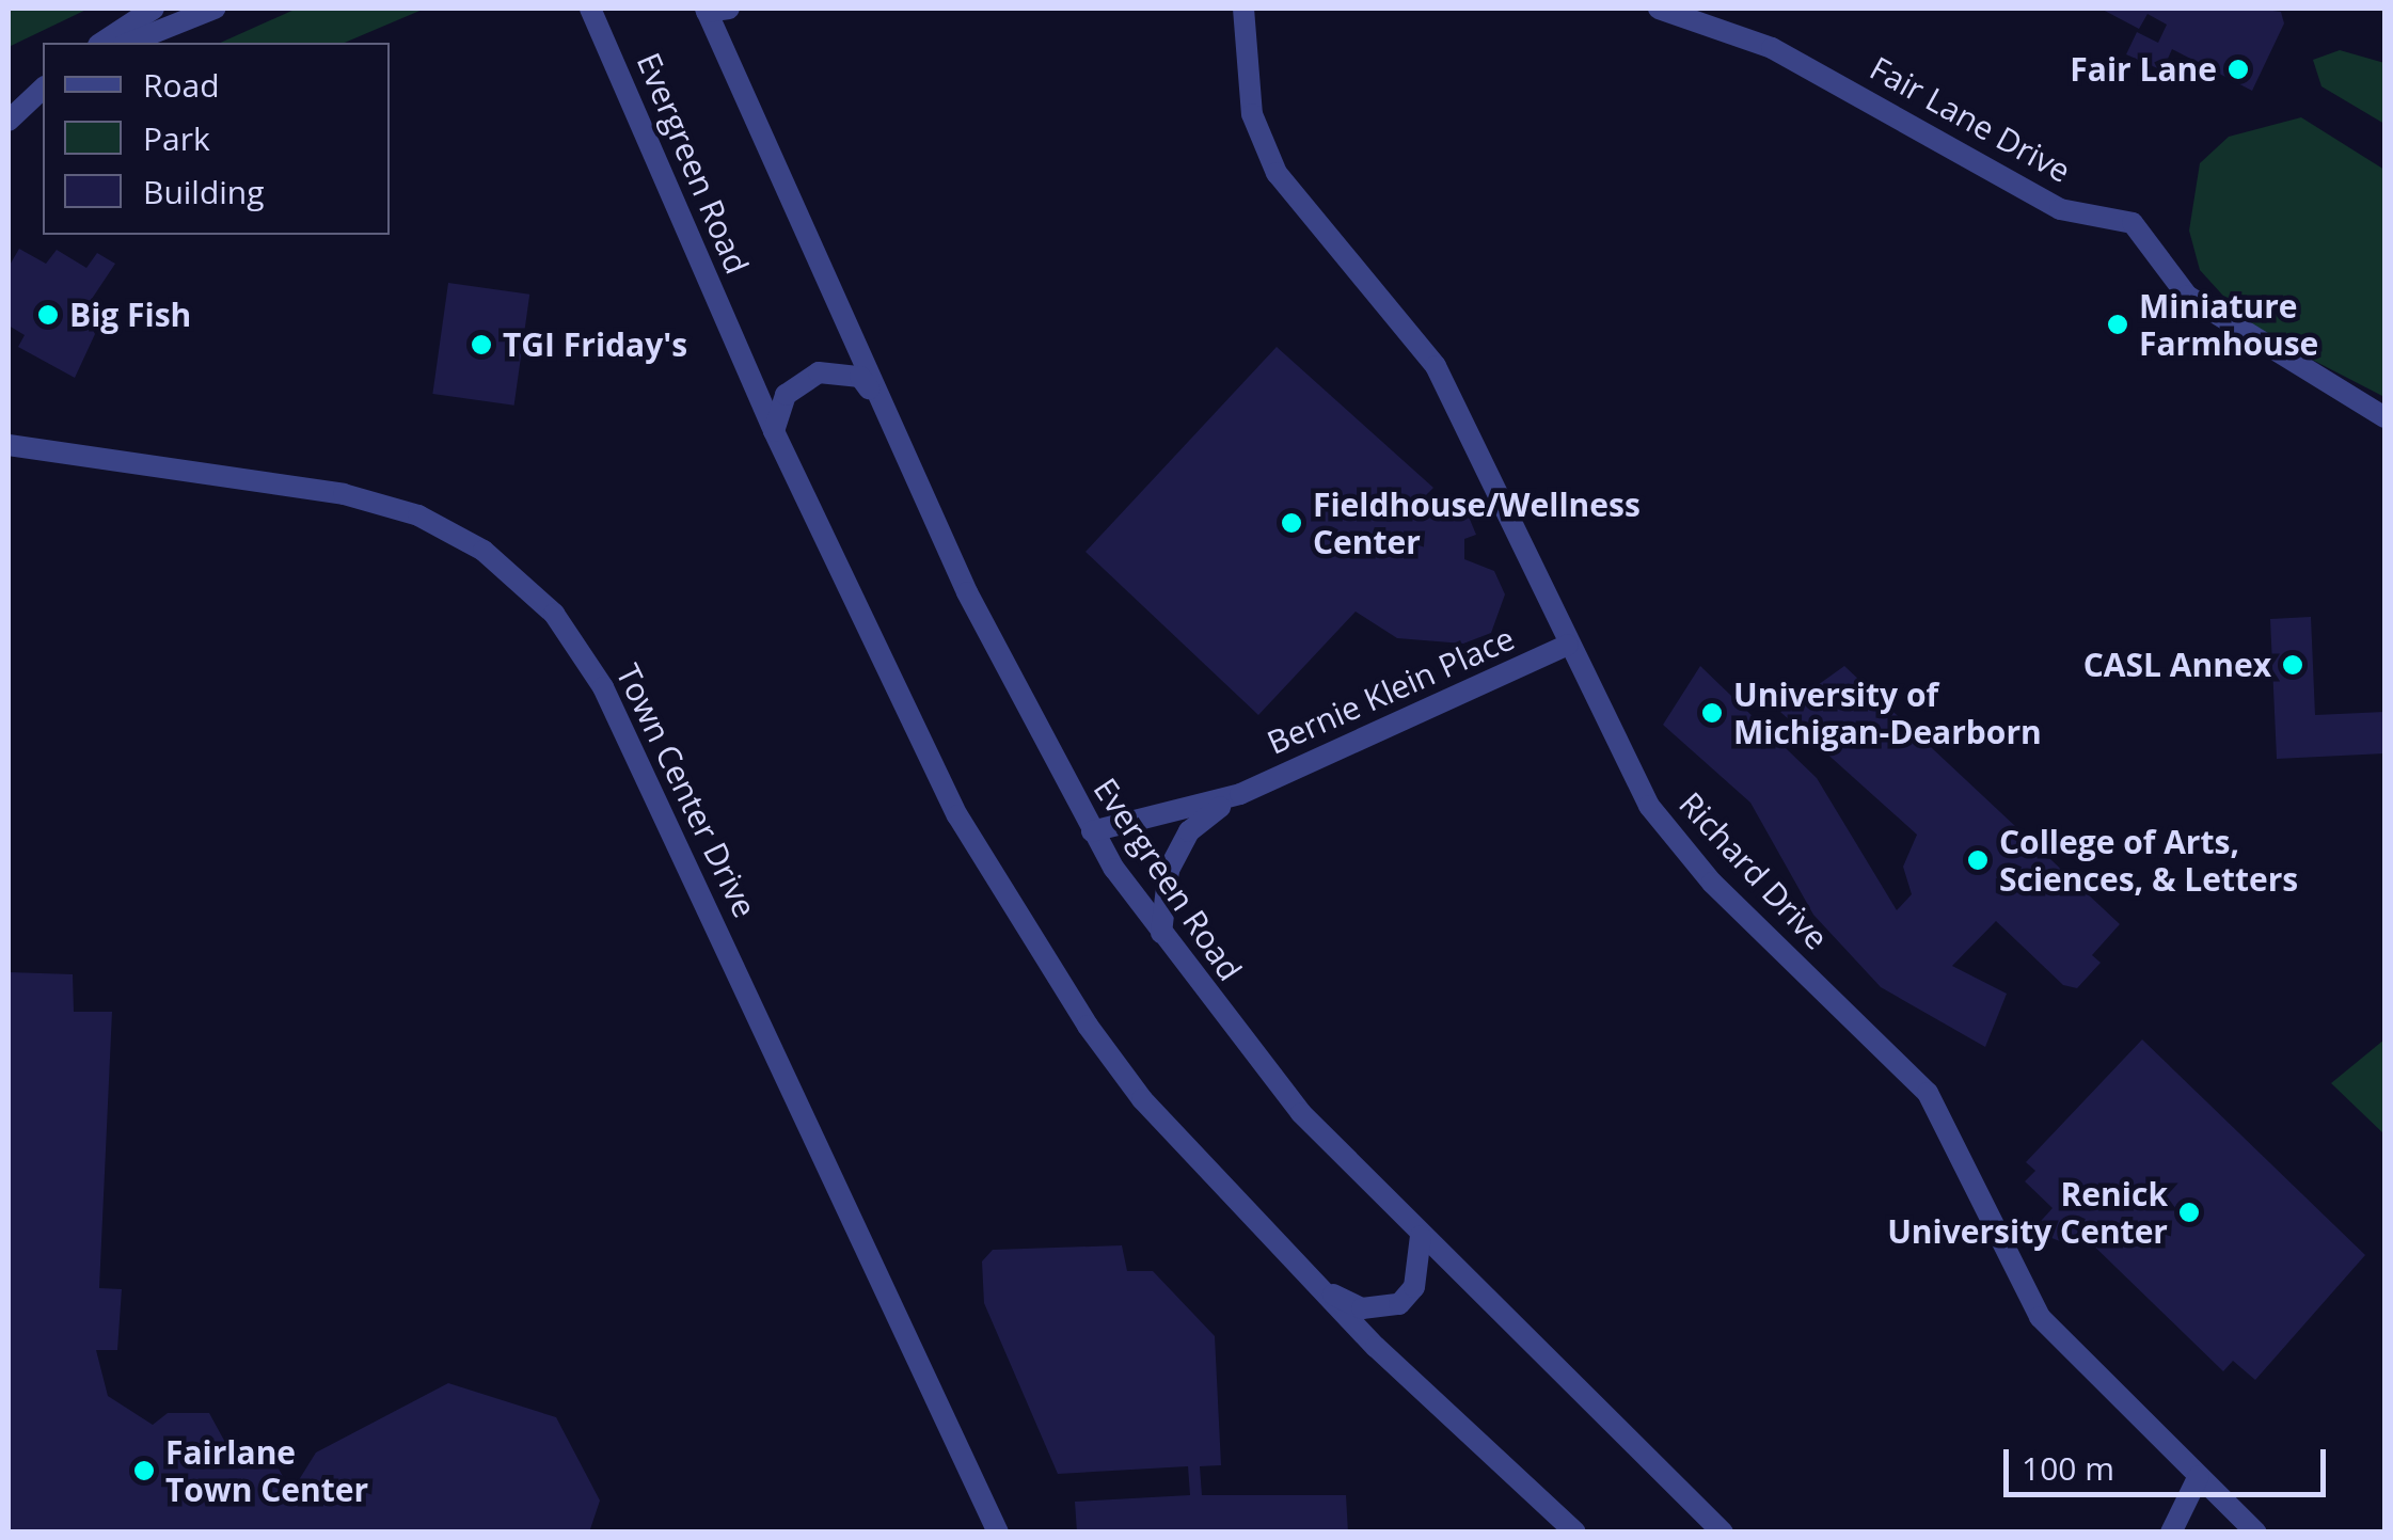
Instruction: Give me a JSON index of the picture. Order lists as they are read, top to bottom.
{
  "streets": {
    "street": [
      "Fair Lane Drive",
      "Evergreen Road",
      "Bernie Klein Place",
      "Town Center Drive",
      "Richard Drive"
    ]
  },
  "crossings": [
    ["Evergreen Road", "Bernie Klein Place"],
    ["Bernie Klein Place", "Richard Drive"]
  ],
  "places": [
    "Fair Lane",
    "Big Fish",
    "Miniature Farmhouse",
    "TGI Friday's",
    "Fieldhouse/Wellness Center",
    "CASL Annex",
    "University of Michigan-Dearborn",
    "College of Arts, Sciences, & Letters",
    "Renick University Center",
    "Fairlane Town Center"
  ],
  "legend": ["Road", "Park", "Building"],
  "scale_bar": "100 m"
}
